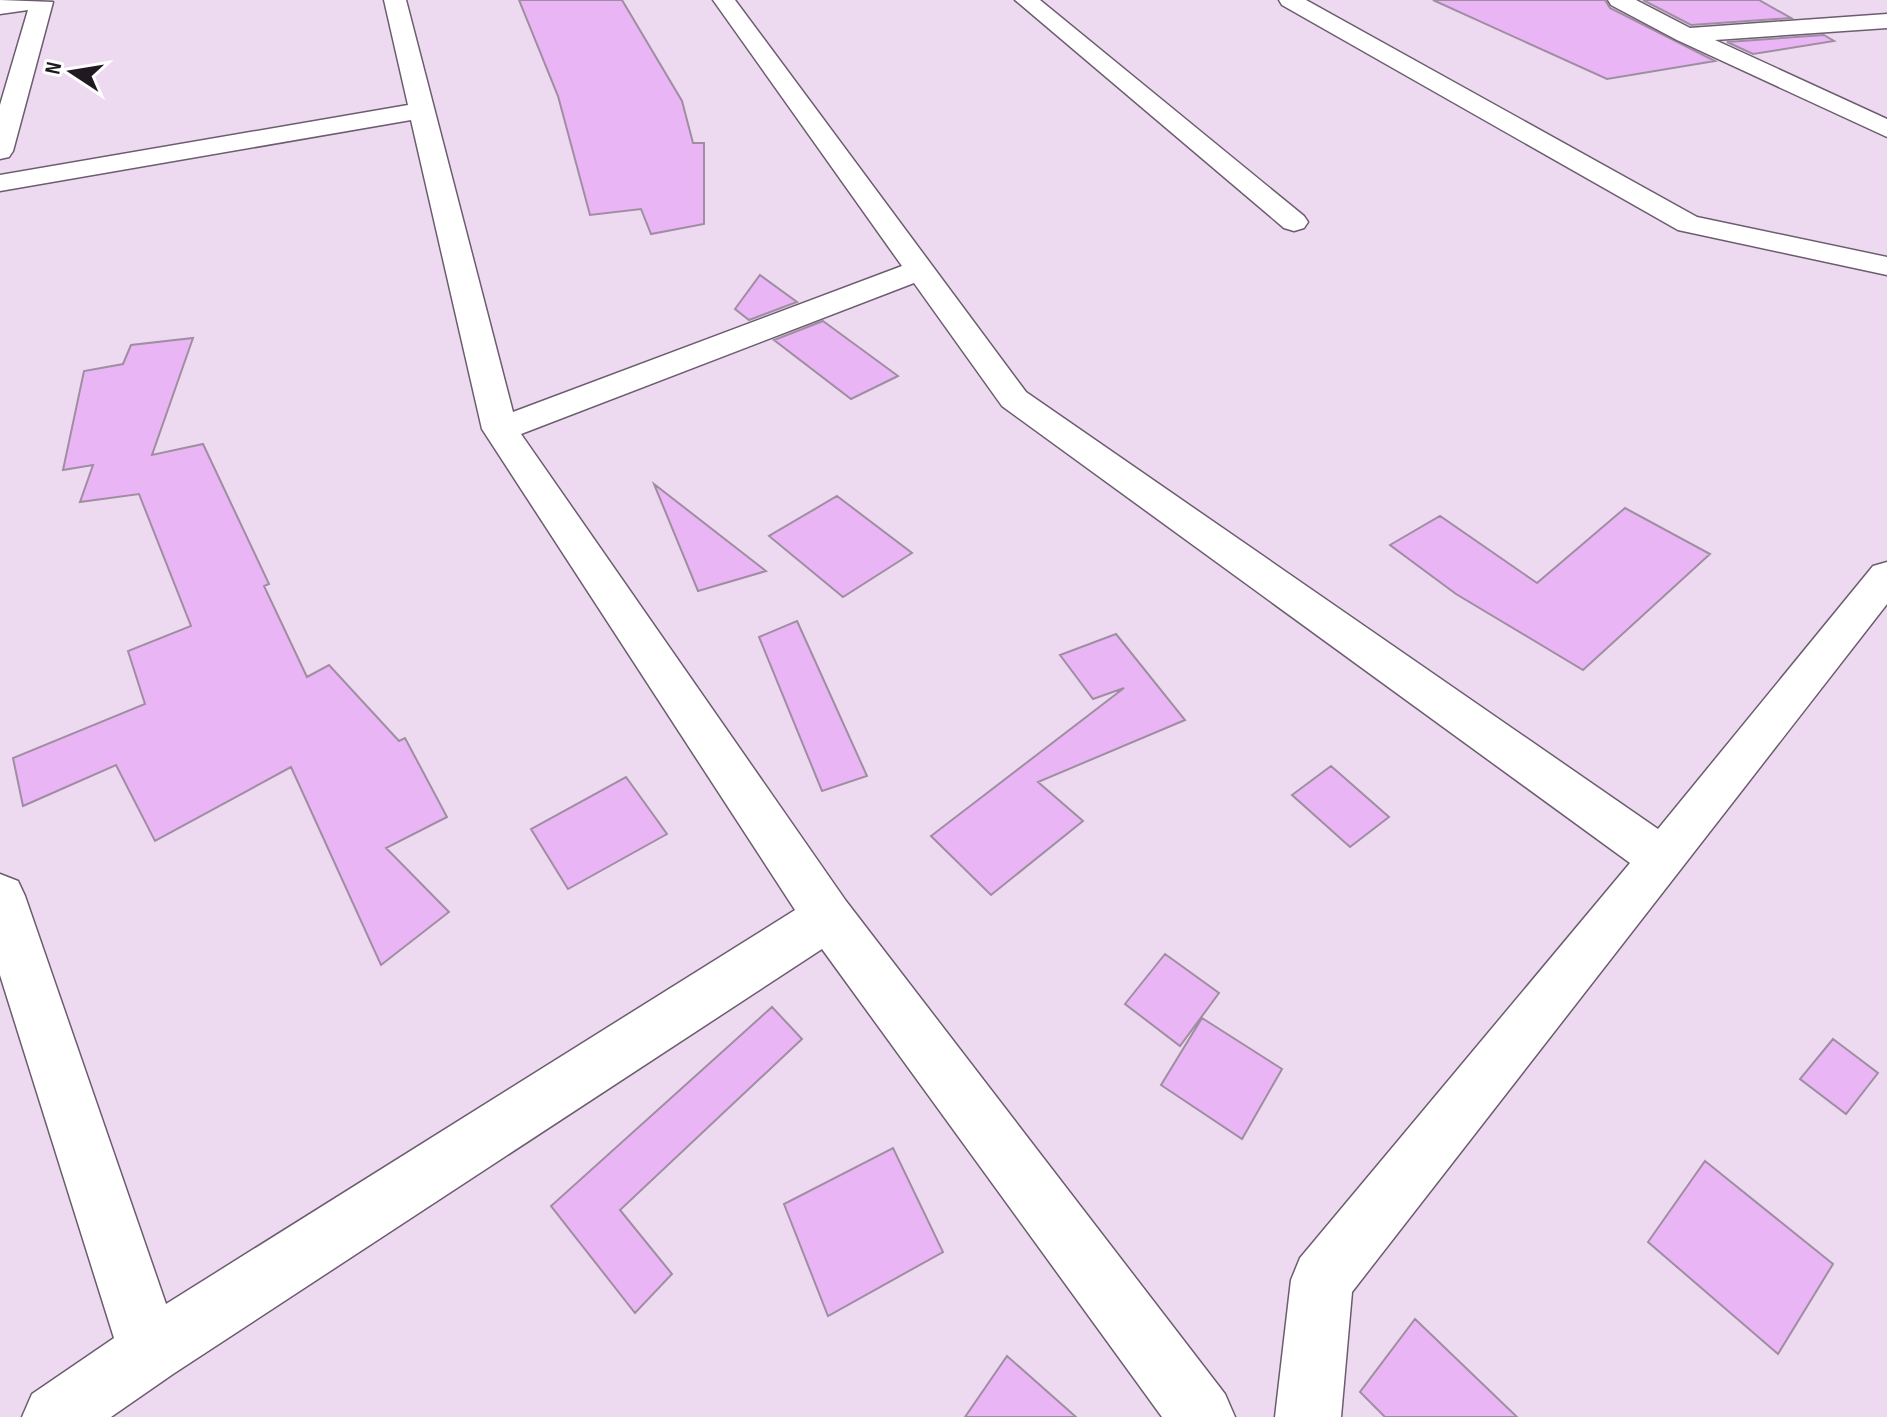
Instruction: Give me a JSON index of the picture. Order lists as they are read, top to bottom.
{
  "north": "left"
}
